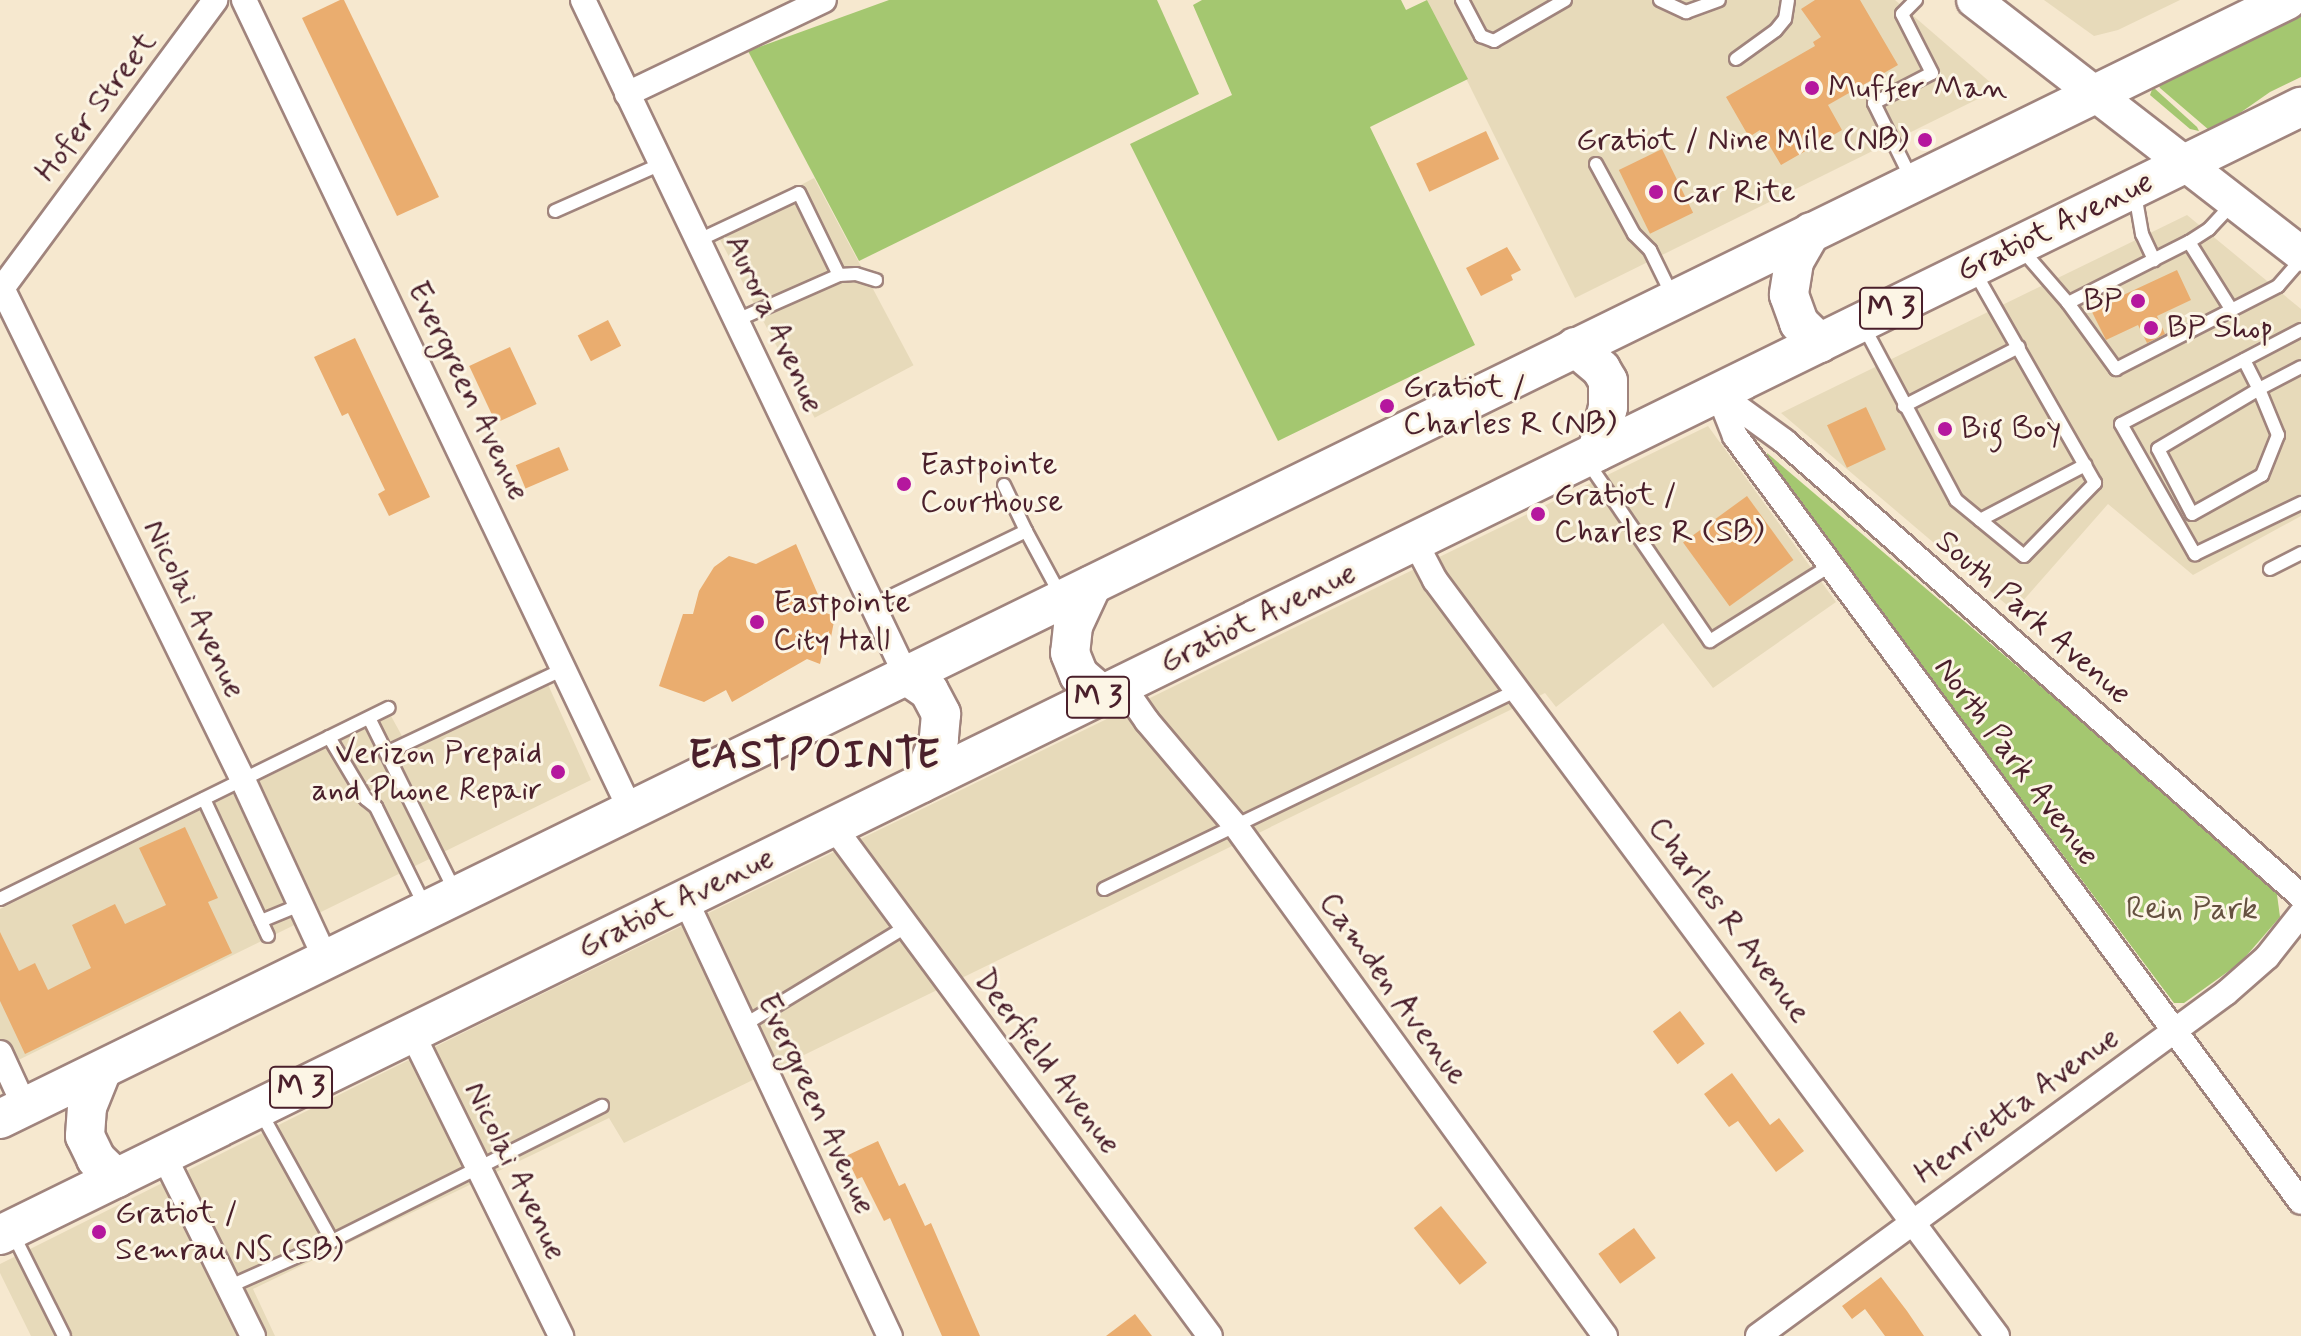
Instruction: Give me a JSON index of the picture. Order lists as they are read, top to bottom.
{
  "streets": {
    "main road": ["Gratiot Avenue", "M 3"],
    "street": [
      "Hofer Street",
      "Aurora Avenue",
      "Evergreen Avenue",
      "Nicolai Avenue",
      "South Park Avenue",
      "North Park Avenue",
      "Charles R Avenue",
      "Camden Avenue",
      "Deerfield Avenue",
      "Henrietta Avenue"
    ]
  },
  "crossings": [
    ["Hofer Street", "Nicolai Avenue"],
    ["Gratiot Avenue", "Evergreen Avenue"],
    ["Gratiot Avenue", "Nicolai Avenue"],
    ["Gratiot Avenue", "South Park Avenue"],
    ["Gratiot Avenue", "North Park Avenue"],
    ["Gratiot Avenue", "Charles R Avenue"],
    ["Gratiot Avenue", "Camden Avenue"],
    ["Gratiot Avenue", "Deerfield Avenue"],
    ["South Park Avenue", "North Park Avenue"],
    ["North Park Avenue", "Henrietta Avenue"],
    ["Charles R Avenue", "Henrietta Avenue"]
  ],
  "districts": ["EASTPOINTE"],
  "parks": ["Rein Park"],
  "places": [
    "Muffer Man",
    "Gratiot / Nine Mile (NB)",
    "Car Rite",
    "BP",
    "BP Shop",
    "Gratiot / Charles R (NB)",
    "Big Boy",
    "Eastpointe Courthouse",
    "Gratiot / Charles R (SB)",
    "Eastpointe City Hall",
    "Verizon Prepaid and Phone Repair",
    "Gratiot / Semrau NS (SB)"
  ]
}
